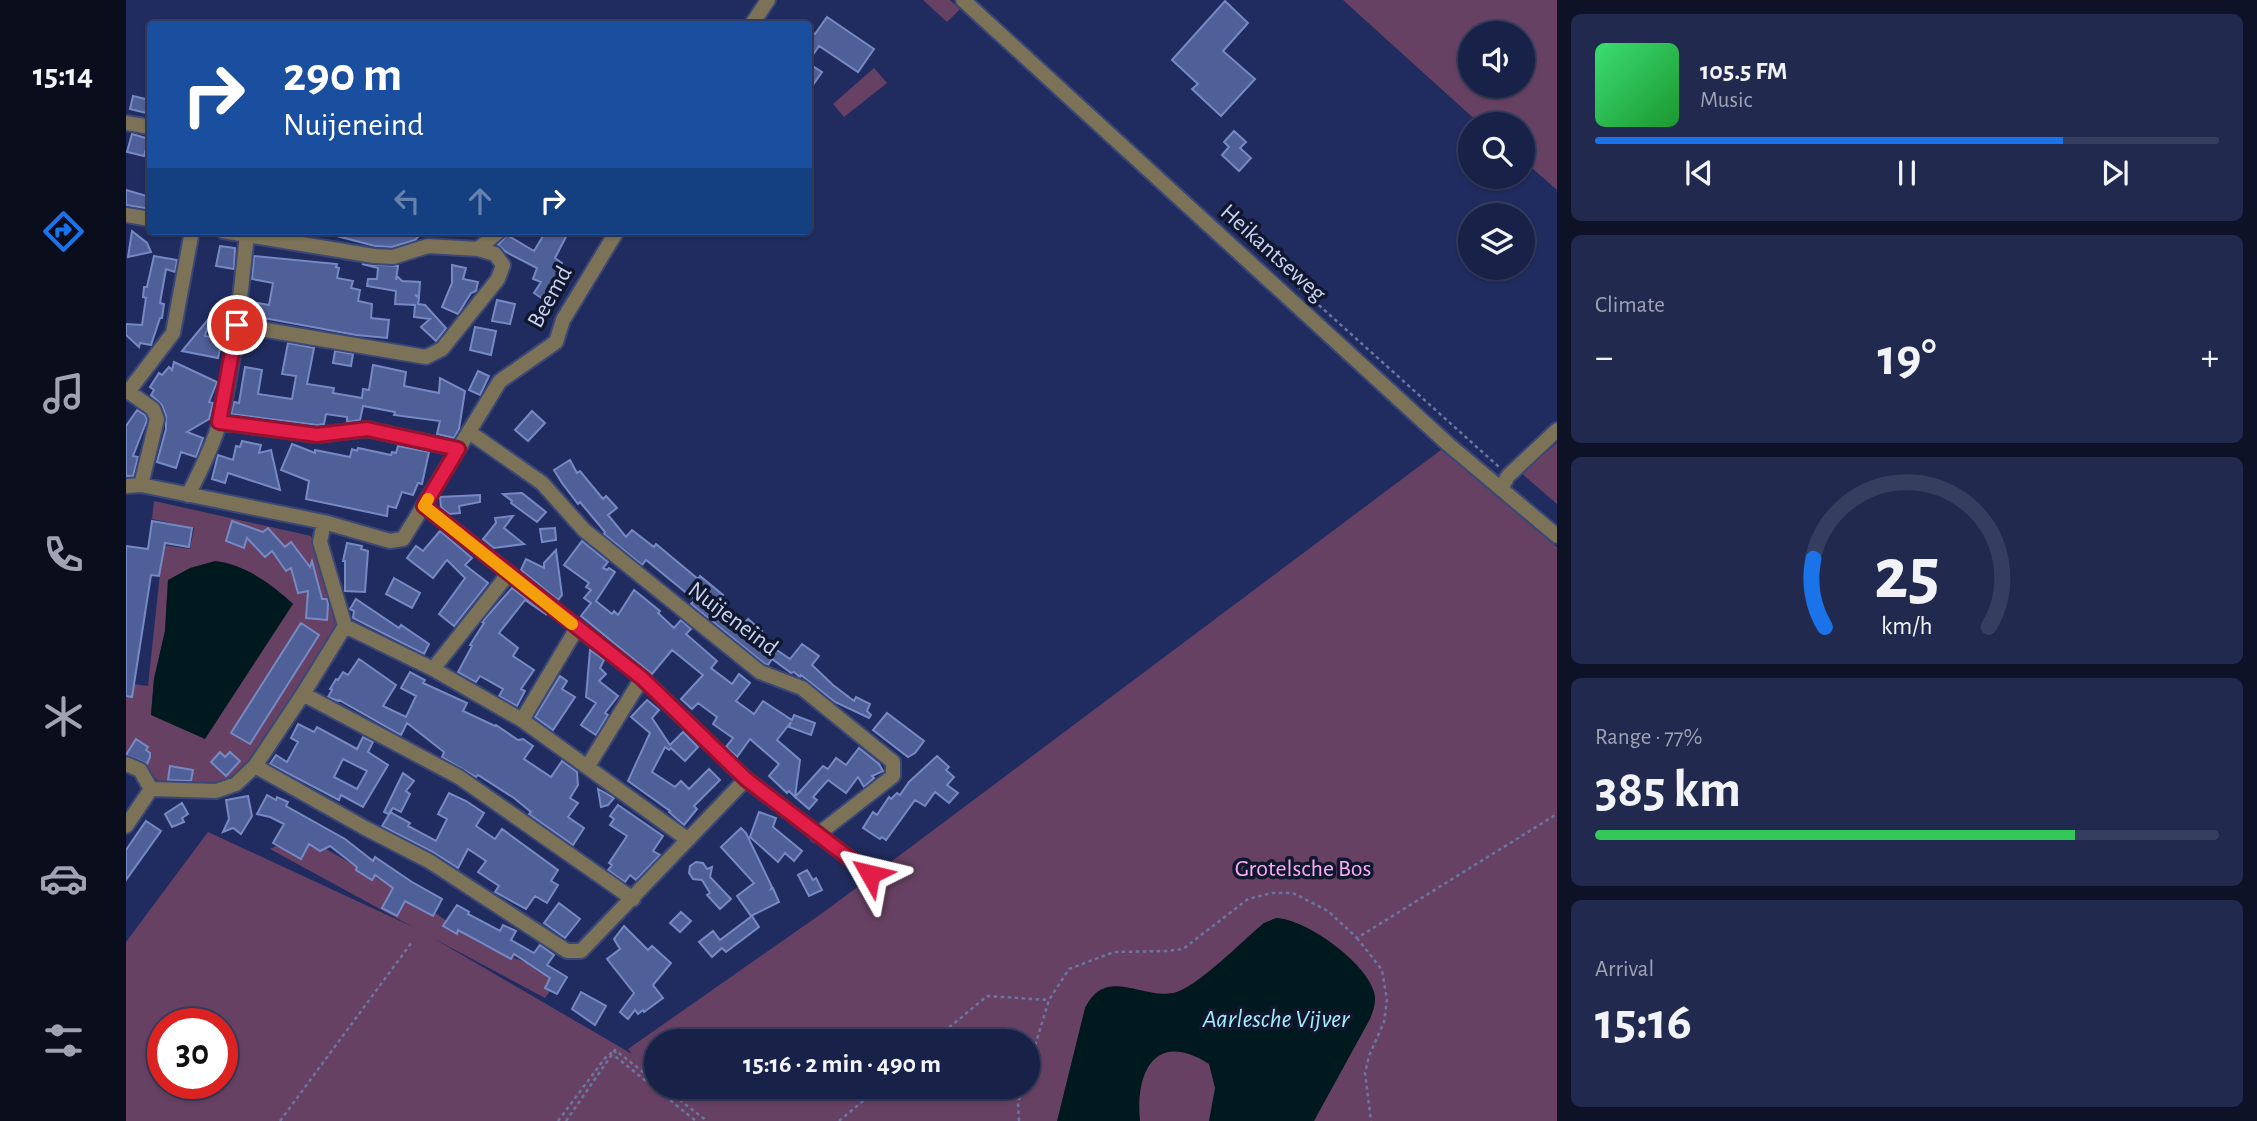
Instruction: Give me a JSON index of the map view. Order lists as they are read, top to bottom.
{
  "streets": {
    "street": ["Heikantseweg", "Beemd", "Nuijeneind"]
  },
  "crossings": [
    ["Beemd", "Nuijeneind"]
  ],
  "water": ["Aarlesche Vijver"],
  "parks": ["Grotelsche Bos"],
  "page": {
    "tabs": "15:14",
    "turn": ["290 m", "Nuijeneind"],
    "song": ["105.5 FM", "Music"],
    "tile": [
      "Climate",
      ["Range · 77%", "385 km"],
      ["Arrival", "15:16"]
    ],
    "heat": ["−", "19°", "+"],
    "limit": "30",
    "trip": "15:16 · 2 min · 490 m",
    "gauge": ["25", "km/h"]
  }
}
